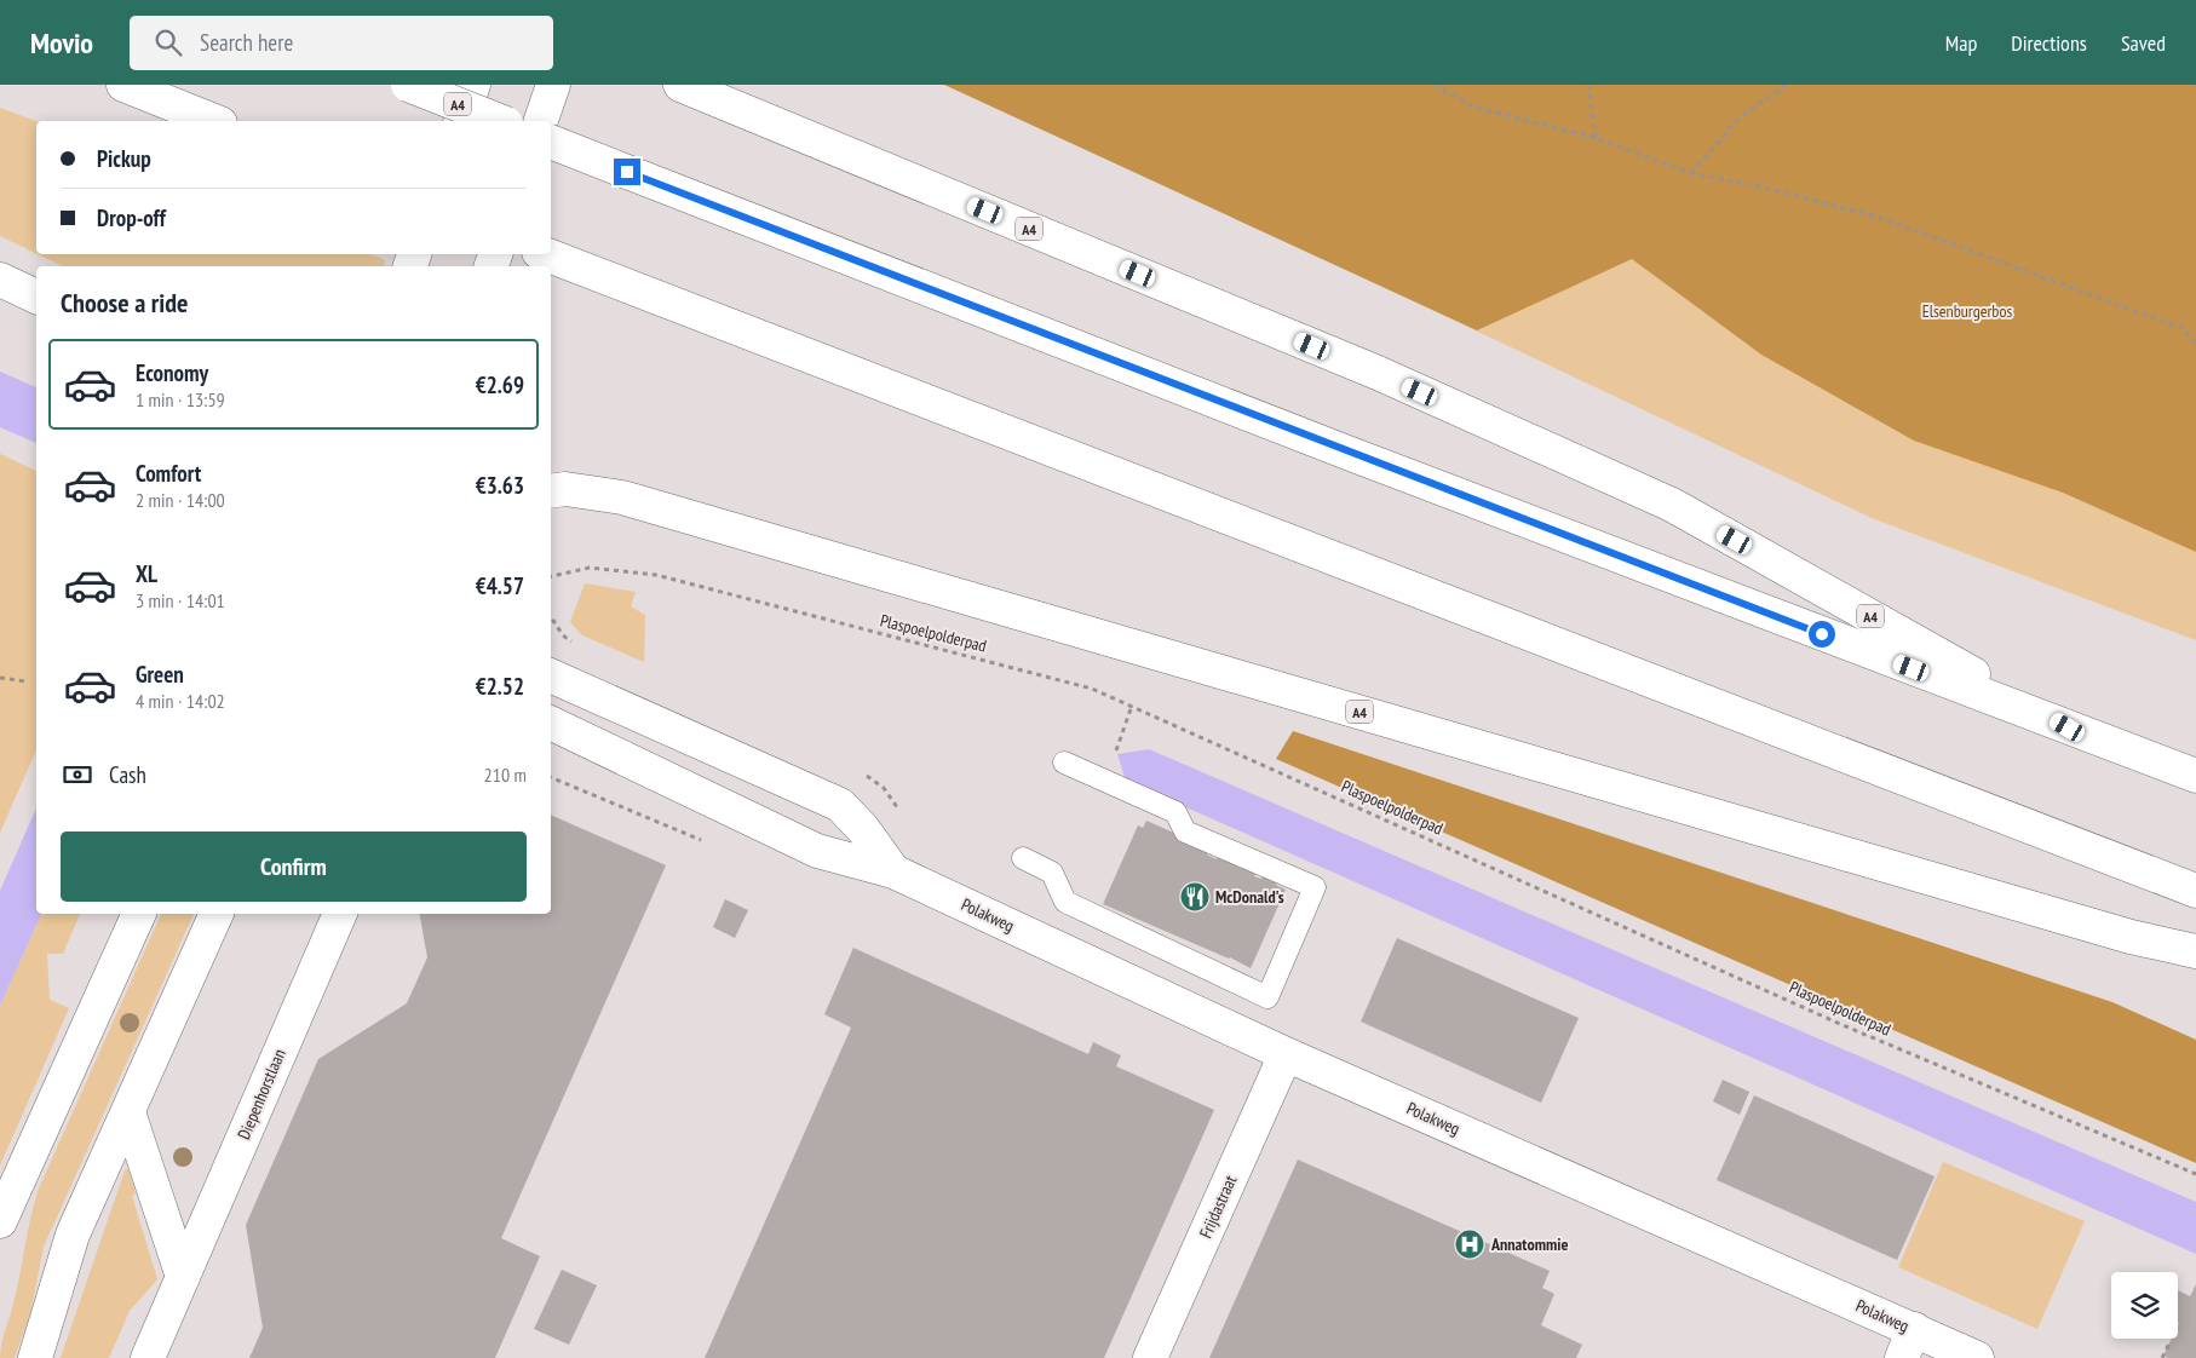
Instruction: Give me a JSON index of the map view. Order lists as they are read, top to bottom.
{
  "streets": {
    "main road": [
      "A4",
      "Polakweg",
      "Diepenhorstlaan",
      "Frijdastraat"
    ],
    "path": ["Plaspoelpolderpad"]
  },
  "crossings": [
    ["Polakweg", "Frijdastraat"]
  ],
  "parks": ["Elsenburgerbos"],
  "places": {
    "restaurant": ["McDonald's"],
    "hospital": ["Annatommie"]
  },
  "page": {
    "header": "Movio",
    "search": "Search here",
    "nav": ["Map", "Directions", "Saved"],
    "banner": ["Pickup", "Drop-off"],
    "heading": "Choose a ride",
    "list": [
      {
        "name": "Economy",
        "note": "1 min · 13:59",
        "value": "€2.69"
      },
      {
        "name": "Comfort",
        "note": "2 min · 14:00",
        "value": "€3.63"
      },
      {
        "name": "XL",
        "note": "3 min · 14:01",
        "value": "€4.57"
      },
      {
        "name": "Green",
        "note": "4 min · 14:02",
        "value": "€2.52"
      }
    ],
    "pay": ["Cash", "210 m"],
    "buttons": "Confirm"
  }
}
